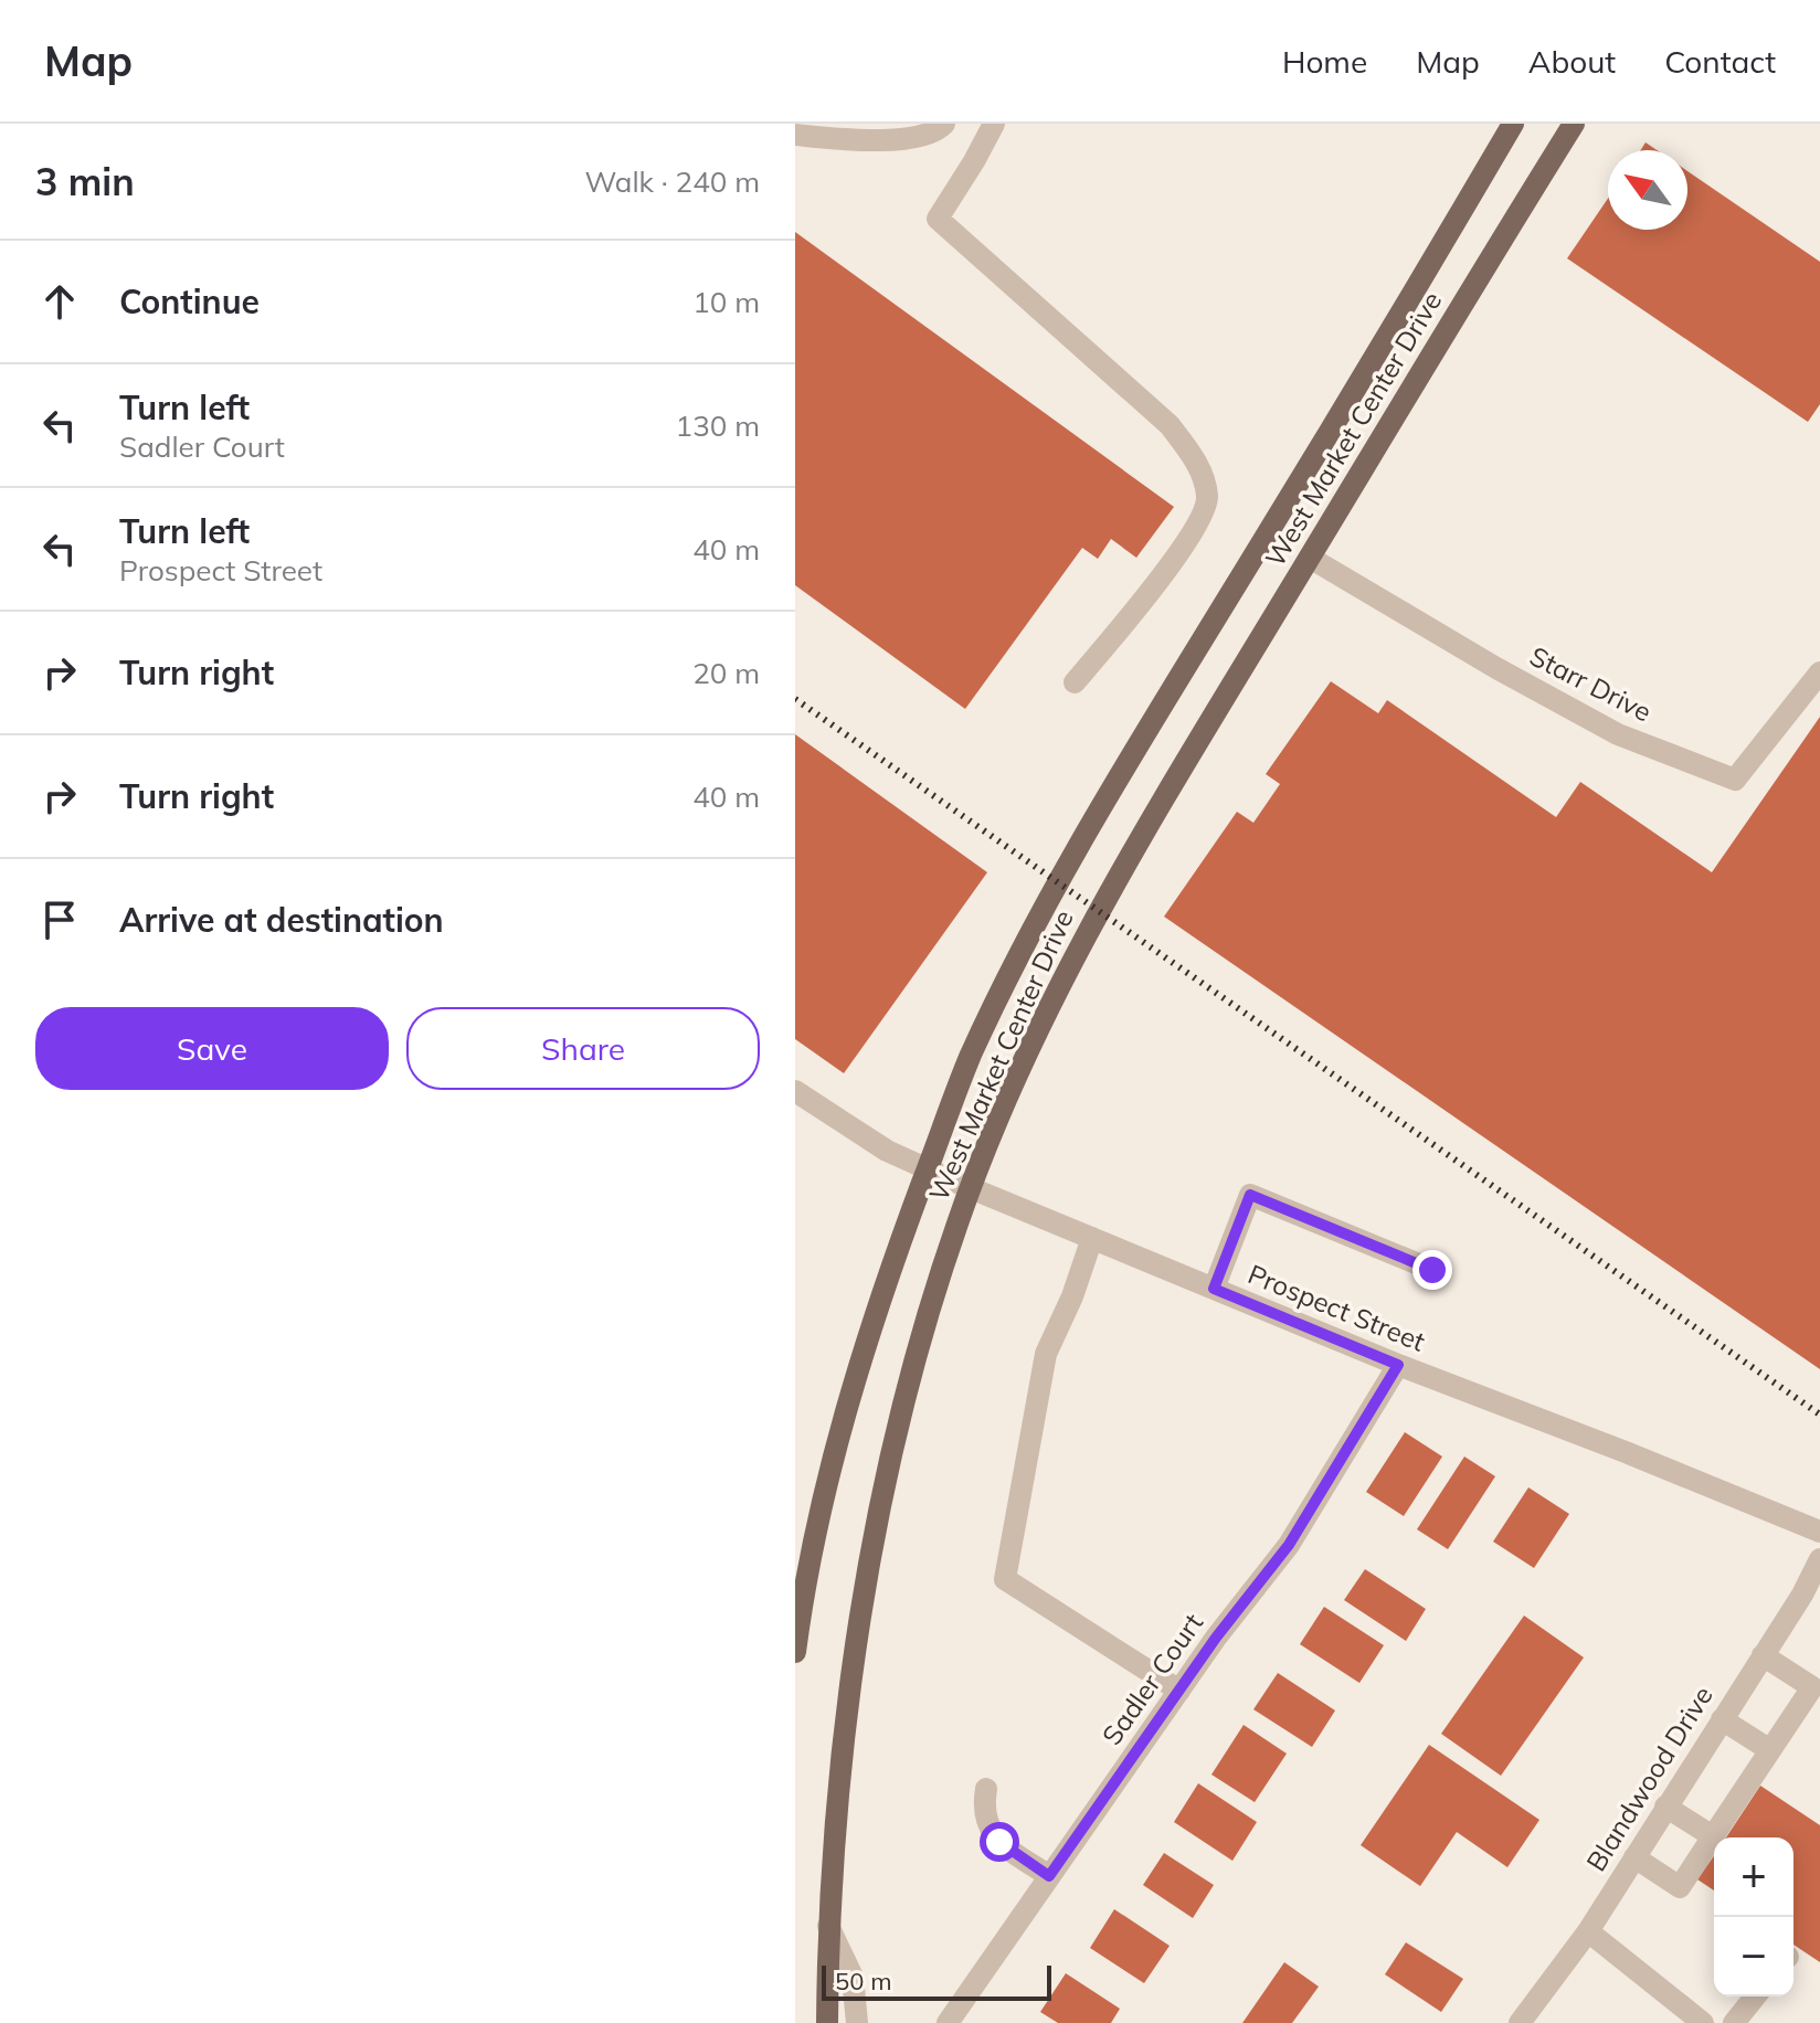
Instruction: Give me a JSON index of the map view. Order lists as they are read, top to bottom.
{
  "streets": {
    "main road": ["West Market Center Drive"],
    "street": [
      "Starr Drive",
      "Prospect Street",
      "Sadler Court",
      "Blandwood Drive"
    ]
  },
  "crossings": [
    ["West Market Center Drive", "Starr Drive"],
    ["Prospect Street", "Sadler Court"]
  ],
  "scale_bar": "50 m",
  "north": "top left",
  "page": {
    "header": "Map",
    "nav": [
      "Home",
      "Map",
      "About",
      "Contact"
    ],
    "heading": ["3 min", "Walk · 240 m"],
    "list": [
      ["Continue", "10 m"],
      ["Turn left", "Sadler Court", "130 m"],
      ["Turn left", "Prospect Street", "40 m"],
      ["Turn right", "20 m"],
      ["Turn right", "40 m"],
      "Arrive at destination"
    ],
    "buttons": ["Save", "Share"],
    "map_buttons": ["+", "−"],
    "scale": "50 m"
  }
}
